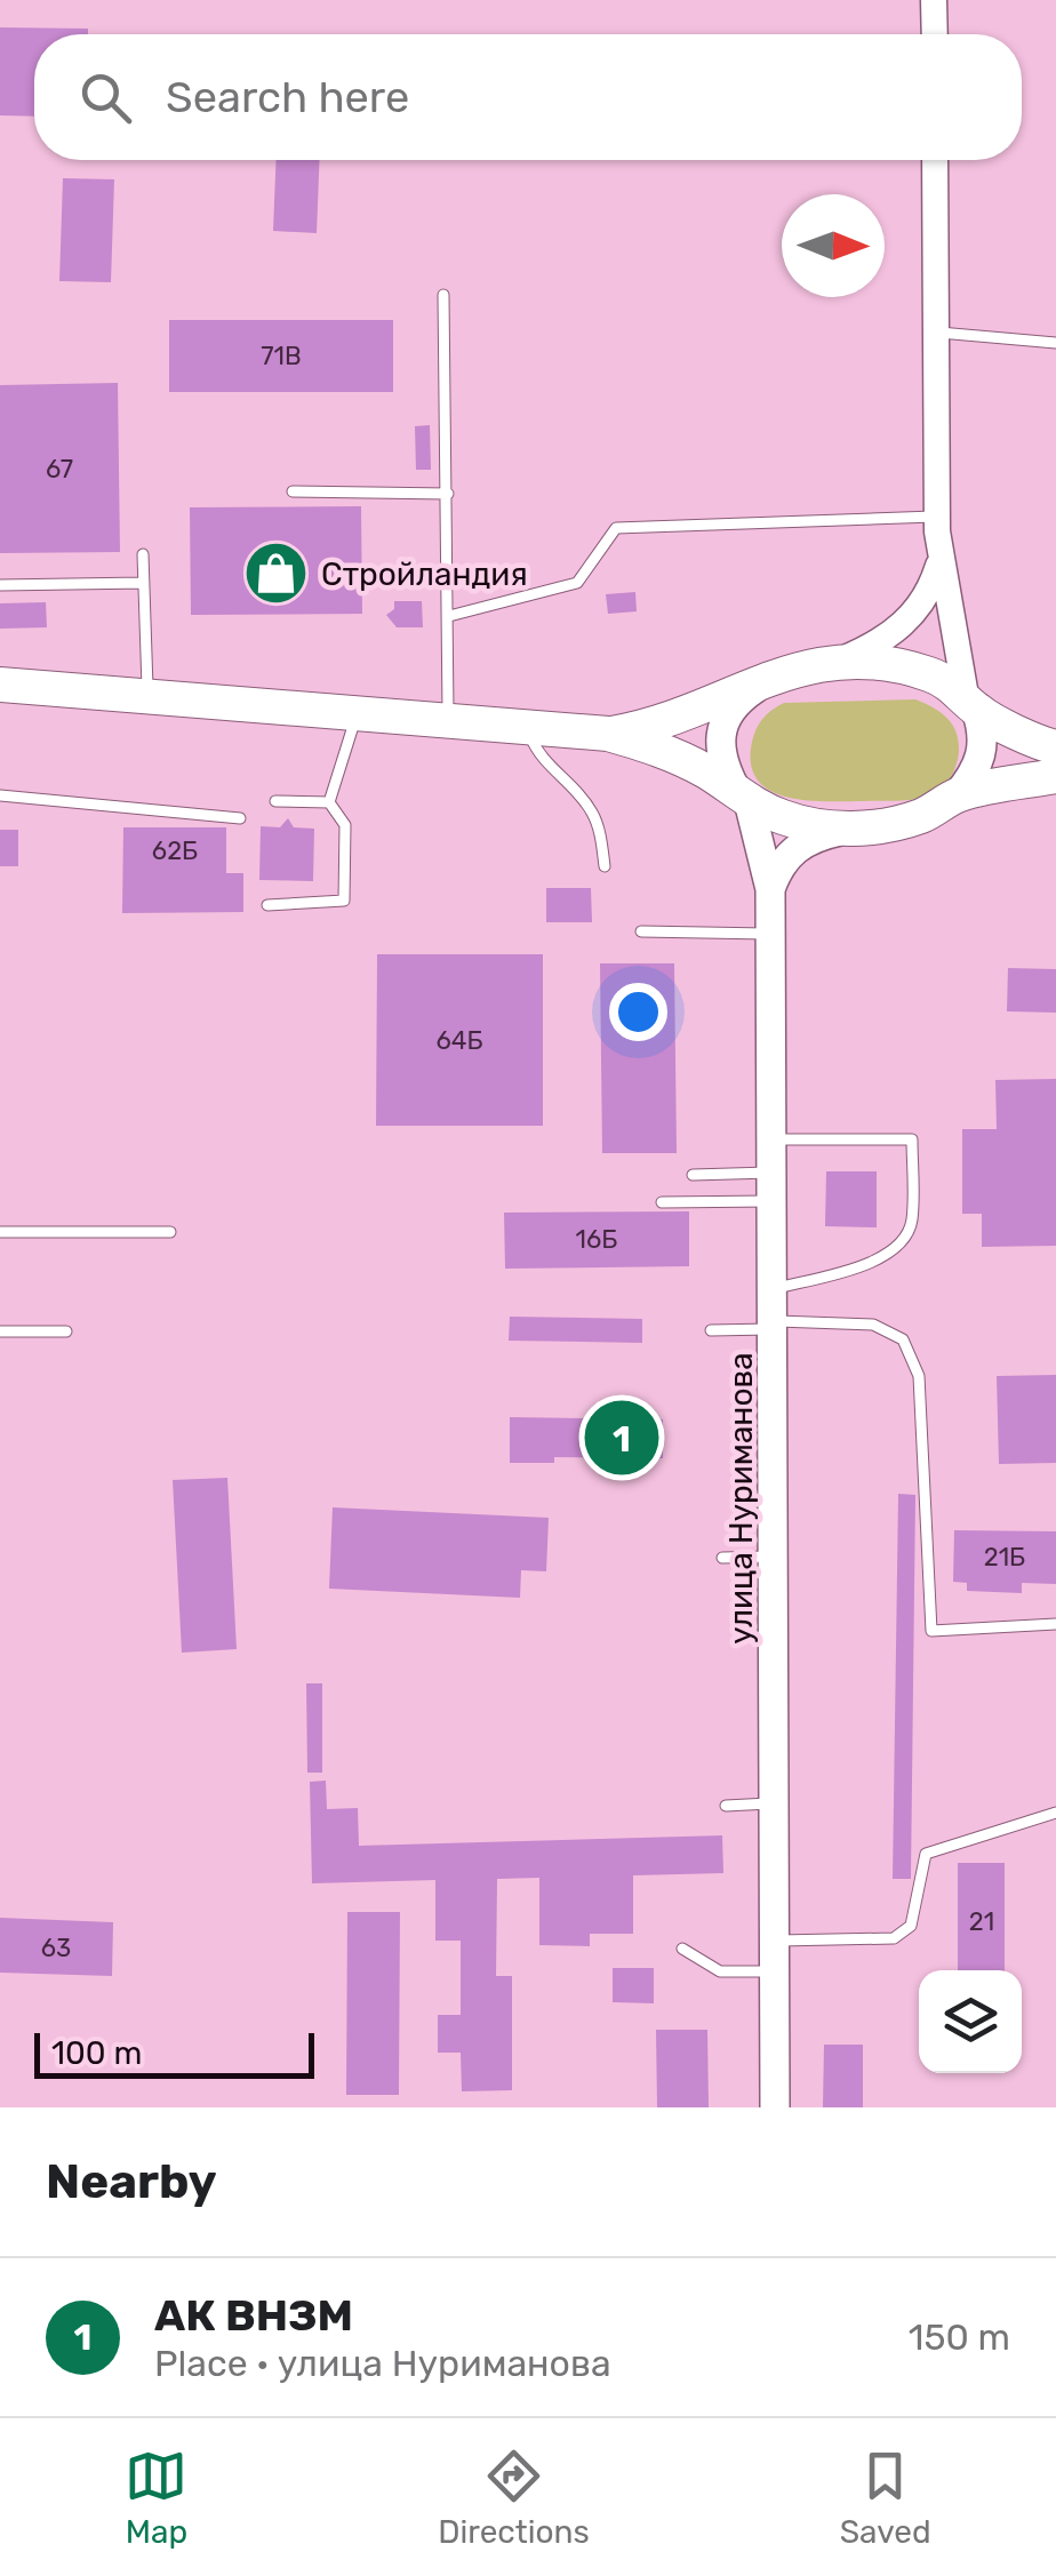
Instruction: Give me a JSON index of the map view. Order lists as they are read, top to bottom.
{
  "streets": {
    "main road": ["улица Нуриманова"]
  },
  "places": {
    "shop": ["Стройландия"]
  },
  "house_numbers": [
    "71В",
    "67",
    "62Б",
    "64Б",
    "16Б",
    "21Б",
    "21",
    "63"
  ],
  "scale_bar": "100 m",
  "north": "right",
  "page": {
    "search": "Search here",
    "pins": "1",
    "scale": "100 m",
    "heading": "Nearby",
    "list": [
      {
        "mark": "1",
        "name": "АК ВНЗМ",
        "note": "Place · улица Нуриманова",
        "value": "150 m"
      }
    ],
    "nav": ["Map", "Directions", "Saved"]
  }
}
